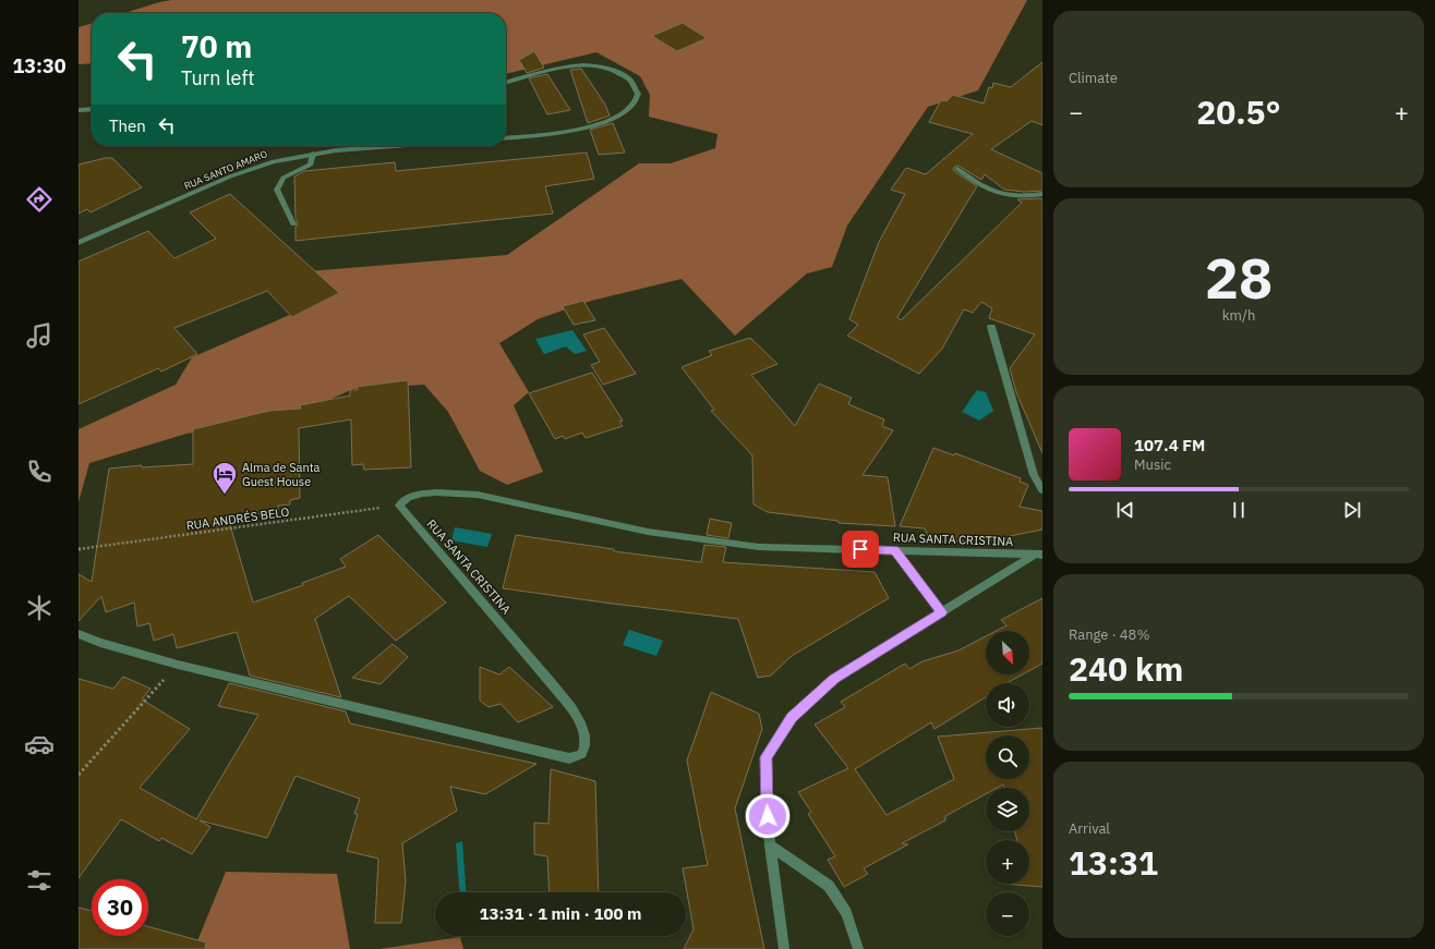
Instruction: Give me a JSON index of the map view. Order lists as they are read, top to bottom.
{
  "streets": {
    "street": ["RUA SANTO AMARO", "RUA SANTA CRISTINA"],
    "path": ["RUA ANDRÉS BELO"]
  },
  "crossings": [
    ["RUA ANDRÉS BELO", "RUA SANTA CRISTINA"]
  ],
  "places": {
    "hotel": ["Alma de Santa Guest House"]
  },
  "north": "bottom right",
  "page": {
    "tabs": "13:30",
    "tile": [
      "Climate",
      ["28", "km/h"],
      ["Range · 48%", "240 km"],
      ["Arrival", "13:31"]
    ],
    "turn": ["70 m", "Turn left"],
    "heat": ["−", "20.5°", "+"],
    "then": "Then",
    "song": ["107.4 FM", "Music"],
    "map_buttons": ["+", "−"],
    "limit": "30",
    "trip": "13:31 · 1 min · 100 m"
  }
}
